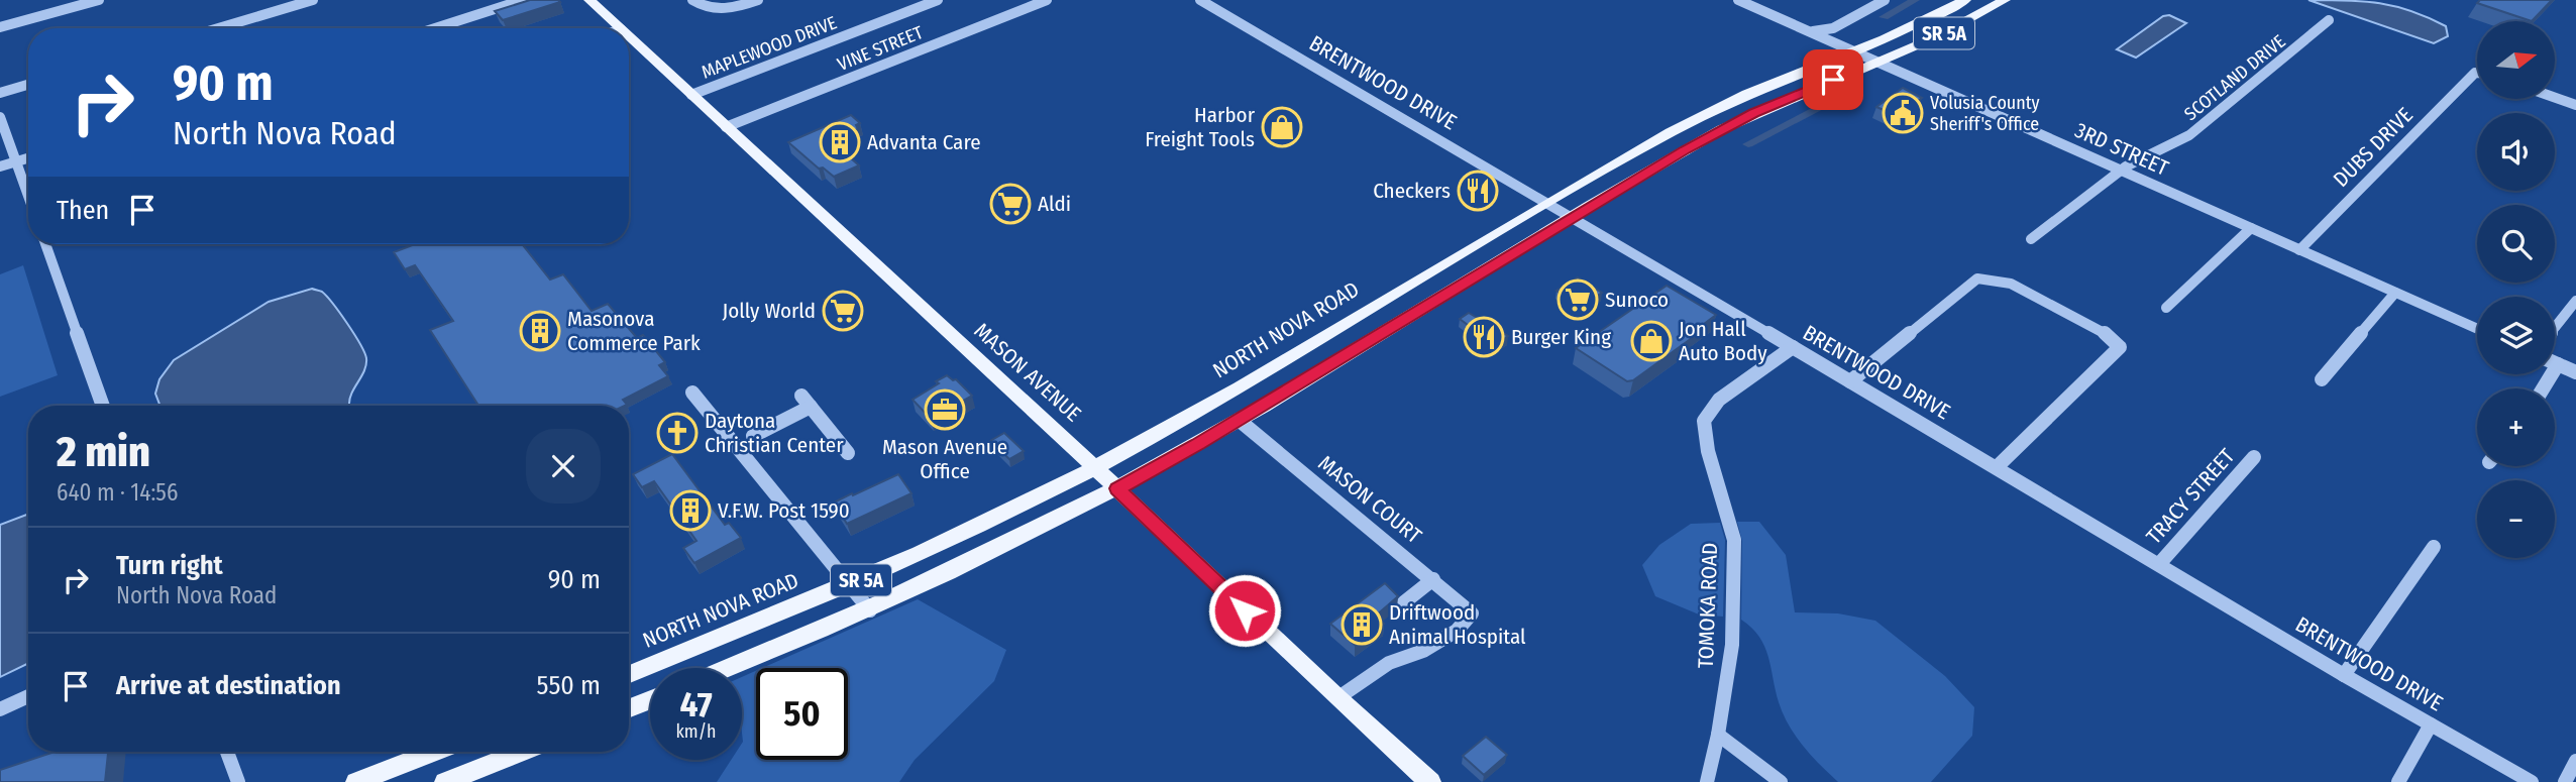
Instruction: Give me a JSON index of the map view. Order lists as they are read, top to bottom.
{
  "streets": {
    "main road": ["SR 5A", "NORTH NOVA ROAD", "MASON AVENUE"],
    "street": [
      "MAPLEWOOD DRIVE",
      "VINE STREET",
      "SCOTLAND DRIVE",
      "BRENTWOOD DRIVE",
      "DUBS DRIVE",
      "3RD STREET",
      "TRACY STREET",
      "MASON COURT",
      "TOMOKA ROAD"
    ]
  },
  "crossings": [
    ["SR 5A", "BRENTWOOD DRIVE"],
    ["SR 5A", "3RD STREET"],
    ["SR 5A", "MASON AVENUE"],
    ["SR 5A", "MASON COURT"],
    ["MAPLEWOOD DRIVE", "MASON AVENUE"],
    ["VINE STREET", "MASON AVENUE"],
    ["SCOTLAND DRIVE", "3RD STREET"],
    ["BRENTWOOD DRIVE", "NORTH NOVA ROAD"],
    ["BRENTWOOD DRIVE", "TRACY STREET"],
    ["BRENTWOOD DRIVE", "TOMOKA ROAD"],
    ["DUBS DRIVE", "3RD STREET"],
    ["3RD STREET", "NORTH NOVA ROAD"],
    ["NORTH NOVA ROAD", "MASON AVENUE"],
    ["MASON AVENUE", "MASON COURT"]
  ],
  "places": {
    "public building": ["Volusia County Sheriff's Office"],
    "shop": ["Harbor Freight Tools", "Jon Hall Auto Body"],
    "building": [
      "Advanta Care",
      "Masonova Commerce Park",
      "V.F.W. Post 1590",
      "Driftwood Animal Hospital"
    ],
    "restaurant": ["Checkers", "Burger King"],
    "supermarket": ["Aldi", "Sunoco", "Jolly World"],
    "office": ["Mason Avenue Office"],
    "church": ["Daytona Christian Center"]
  },
  "north": "right",
  "page": {
    "map_buttons": ["+", "−"],
    "turn": ["90 m", "North Nova Road"],
    "then": "Then",
    "heading": ["2 min", "640 m · 14:56"],
    "list": [
      {
        "name": "Turn right",
        "note": "North Nova Road",
        "value": "90 m"
      },
      {
        "name": "Arrive at destination",
        "value": "550 m"
      }
    ],
    "speed": "47 km/h",
    "limit": "50"
  }
}
